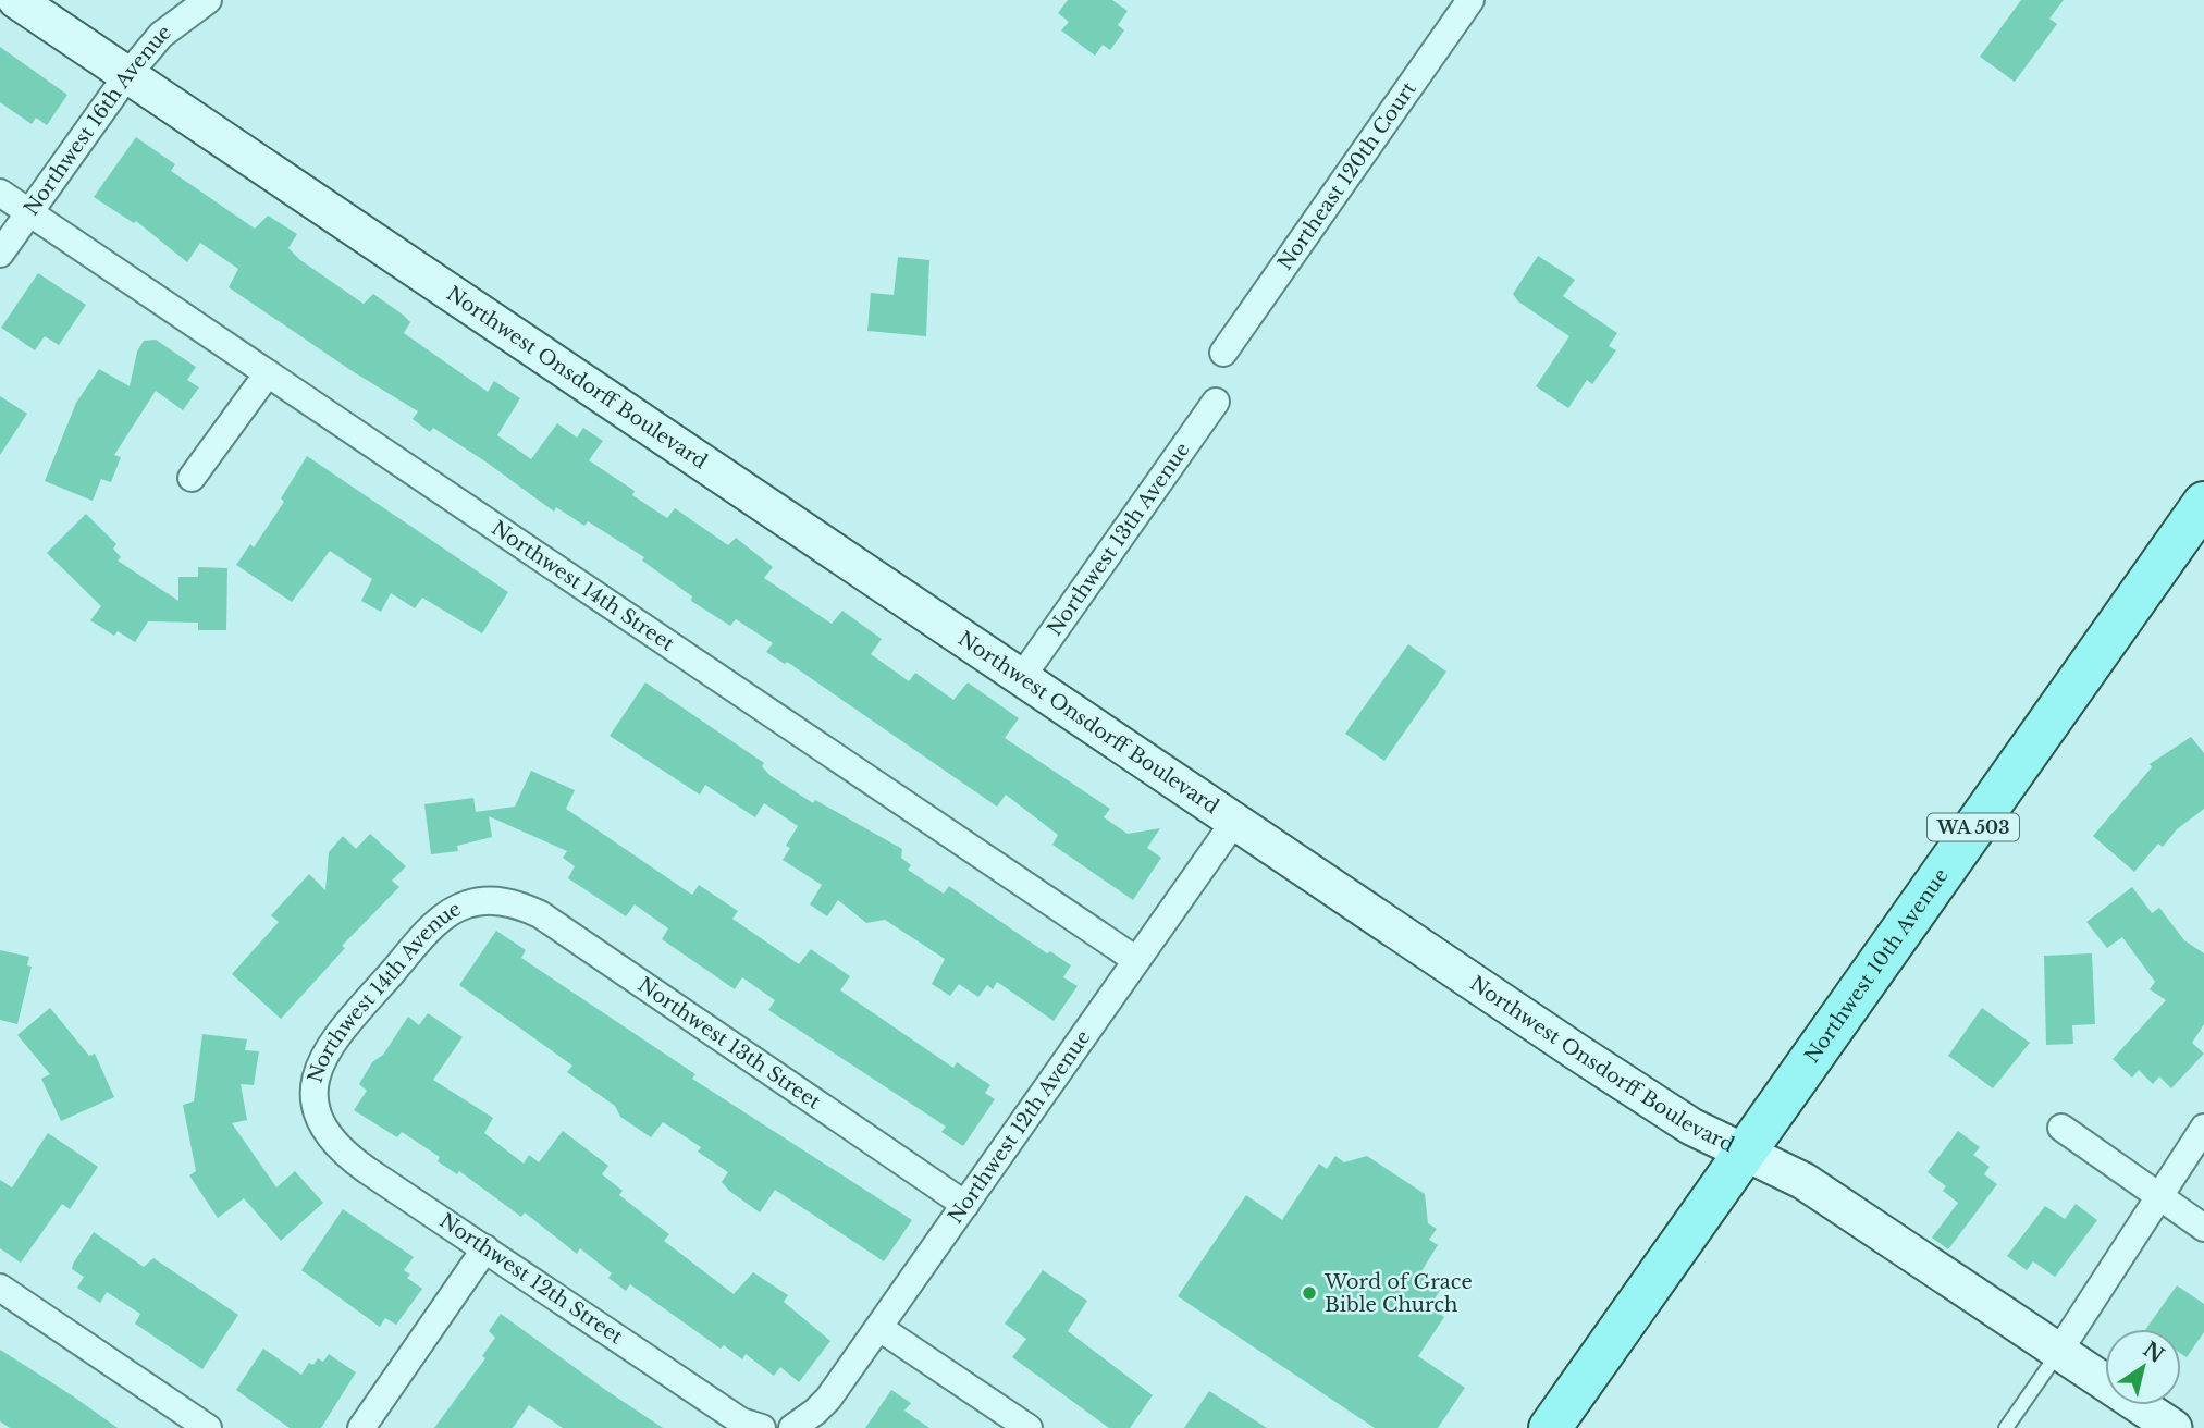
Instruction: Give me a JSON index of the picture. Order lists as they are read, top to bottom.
{
  "streets": {
    "main road": ["WA 503", "Northwest 10th Avenue"],
    "street": [
      "Northwest 16th Avenue",
      "Northeast 120th Court",
      "Northwest Onsdorff Boulevard",
      "Northwest 13th Avenue",
      "Northwest 14th Street",
      "Northwest 14th Avenue",
      "Northwest 13th Street",
      "Northwest 12th Avenue",
      "Northwest 12th Street"
    ]
  },
  "crossings": [
    ["Northwest 16th Avenue", "Northwest Onsdorff Boulevard"],
    ["Northwest 16th Avenue", "Northwest 14th Street"],
    ["Northwest Onsdorff Boulevard", "Northwest 13th Avenue"],
    ["Northwest Onsdorff Boulevard", "Northwest 10th Avenue"],
    ["Northwest Onsdorff Boulevard", "Northwest 12th Avenue"],
    ["Northwest 14th Street", "Northwest 12th Avenue"],
    ["Northwest 14th Avenue", "Northwest 13th Street"],
    ["Northwest 14th Avenue", "Northwest 12th Street"],
    ["Northwest 13th Street", "Northwest 12th Avenue"]
  ],
  "places": ["Word of Grace Bible Church"],
  "north": "top right"
}
